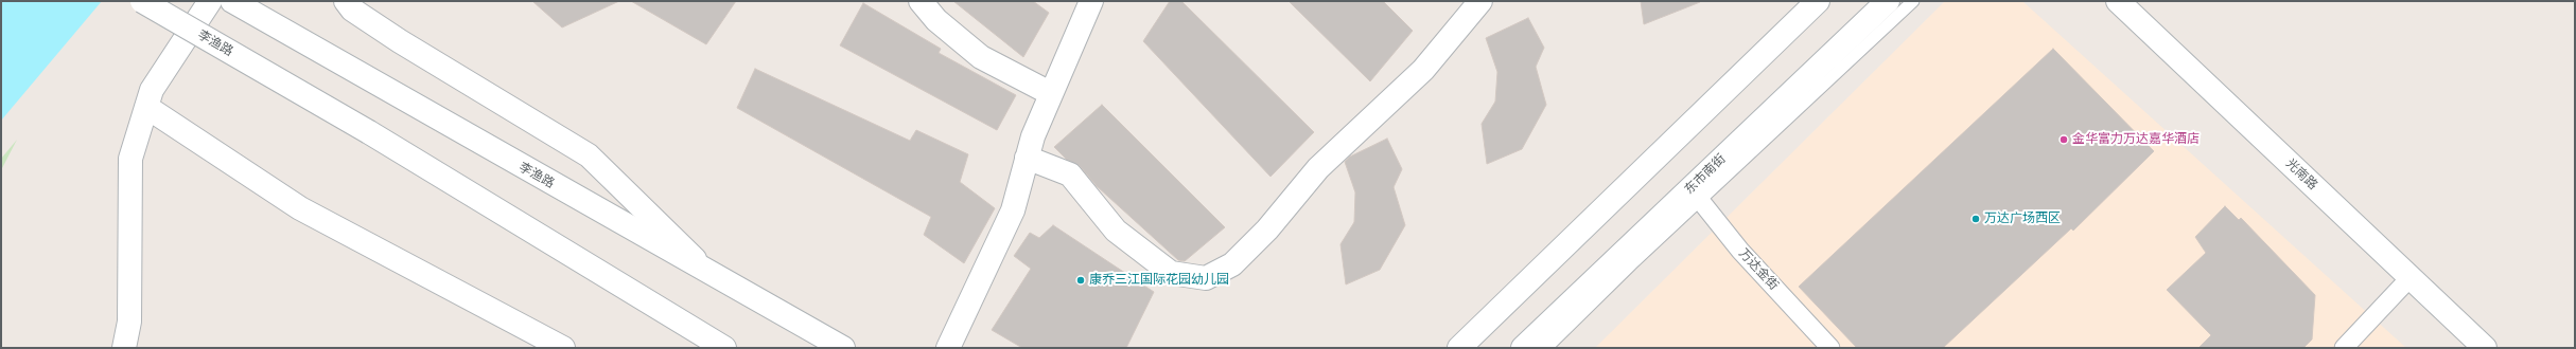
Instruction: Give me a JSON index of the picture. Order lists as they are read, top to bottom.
{
  "streets": {
    "main road": ["李渔路", "东市南街", "光南路"],
    "street": ["万达金街"]
  },
  "crossings": [
    ["东市南街", "万达金街"]
  ],
  "places": ["金华富力万达嘉华酒店", "万达广场西区", "康乔三江国际花园幼儿园"]
}
